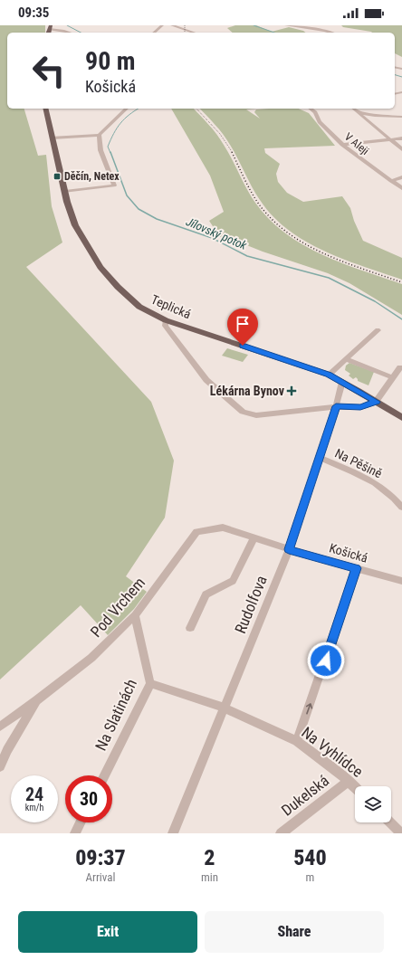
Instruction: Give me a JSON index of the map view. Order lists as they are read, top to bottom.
{
  "streets": {
    "main road": ["Teplická"],
    "street": [
      "V Aleji",
      "Na Pěšině",
      "Košická",
      "Rudolfova",
      "Pod Vrchem",
      "Na Slatinách",
      "Na Vyhlídce",
      "Dukelská"
    ]
  },
  "crossings": [
    ["Teplická", "Rudolfova"],
    ["Na Pěšině", "Rudolfova"],
    ["Košická", "Rudolfova"],
    ["Košická", "Pod Vrchem"],
    ["Rudolfova", "Pod Vrchem"],
    ["Rudolfova", "Na Vyhlídce"],
    ["Pod Vrchem", "Na Slatinách"],
    ["Na Slatinách", "Na Vyhlídce"],
    ["Na Vyhlídce", "Dukelská"]
  ],
  "water": ["Jílovský potok"],
  "places": {
    "transit": ["Děčín, Netex"],
    "health": ["Lékárna Bynov"]
  },
  "page": {
    "status": "09:35",
    "turn": ["90 m", "Košická"],
    "speed": "24 km/h",
    "limit": "30",
    "eta": [
      "09:37",
      "Arrival",
      "2",
      "min",
      "540",
      "m"
    ],
    "buttons": ["Exit", "Share"]
  }
}
